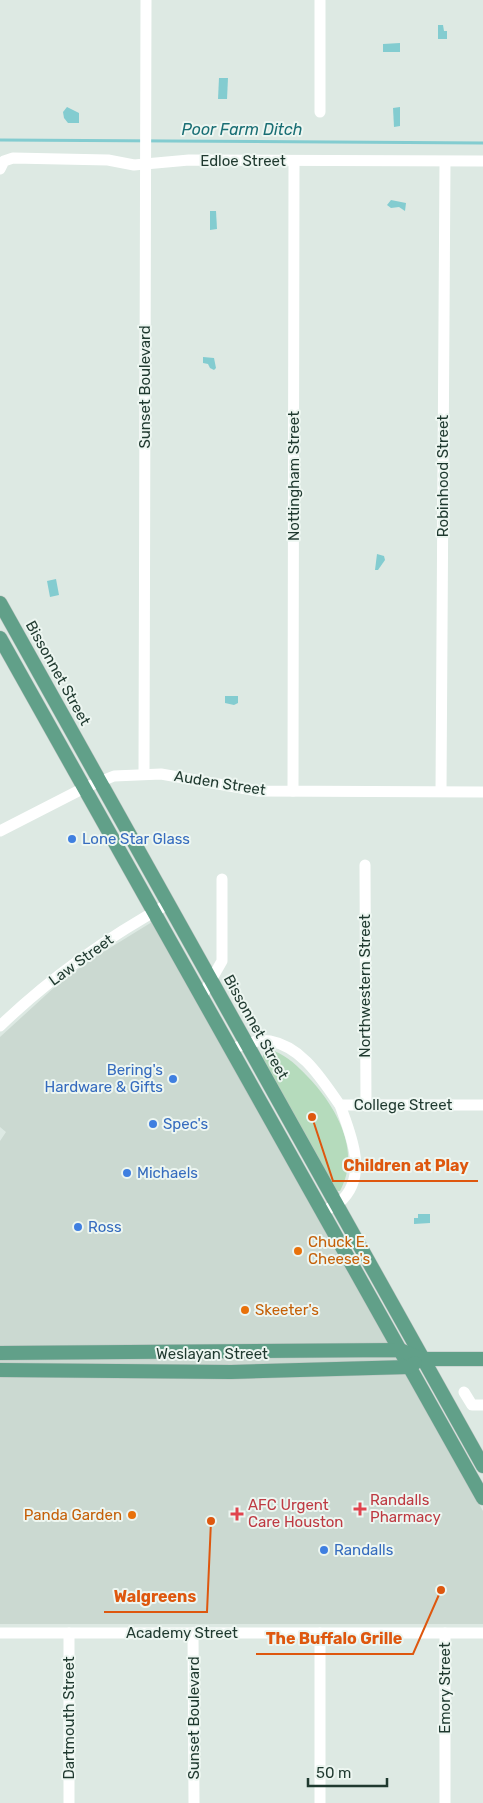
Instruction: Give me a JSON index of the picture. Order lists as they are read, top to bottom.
{
  "streets": {
    "main road": ["Bissonnet Street", "Weslayan Street"],
    "street": [
      "Edloe Street",
      "Sunset Boulevard",
      "Nottingham Street",
      "Robinhood Street",
      "Auden Street",
      "Law Street",
      "Northwestern Street",
      "College Street",
      "Academy Street",
      "Emory Street",
      "Dartmouth Street"
    ]
  },
  "crossings": [
    ["Edloe Street", "Sunset Boulevard"],
    ["Edloe Street", "Nottingham Street"],
    ["Edloe Street", "Robinhood Street"],
    ["Sunset Boulevard", "Auden Street"],
    ["Sunset Boulevard", "Academy Street"],
    ["Nottingham Street", "Auden Street"],
    ["Robinhood Street", "Auden Street"],
    ["Bissonnet Street", "Auden Street"],
    ["Bissonnet Street", "Law Street"],
    ["Bissonnet Street", "College Street"],
    ["Bissonnet Street", "Weslayan Street"],
    ["Northwestern Street", "College Street"],
    ["Academy Street", "Emory Street"],
    ["Academy Street", "Dartmouth Street"]
  ],
  "water": ["Poor Farm Ditch"],
  "places": {
    "other": [
      "Lone Star Glass",
      "Bering's Hardware & Gifts",
      "Children at Play",
      "Spec's",
      "Michaels",
      "Ross",
      "Chuck E. Cheese's",
      "Skeeter's",
      "Panda Garden",
      "Walgreens",
      "Randalls",
      "The Buffalo Grille"
    ],
    "health": ["Randalls Pharmacy", "AFC Urgent Care Houston"]
  },
  "scale_bar": "50 m"
}
